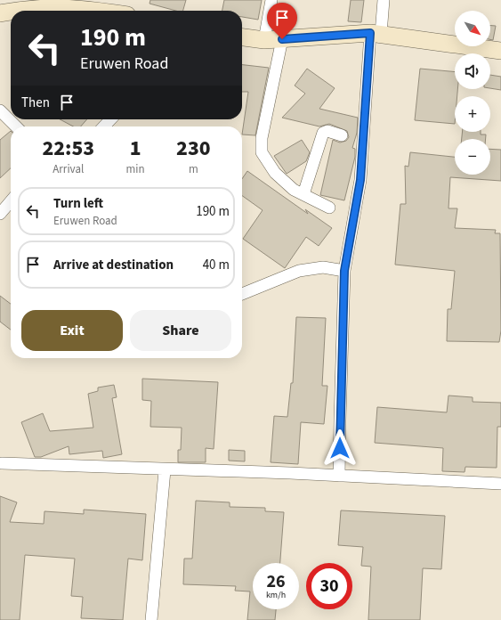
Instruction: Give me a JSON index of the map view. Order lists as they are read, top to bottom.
{
  "north": "bottom right",
  "page": {
    "map_buttons": ["+", "−"],
    "turn": ["190 m", "Eruwen Road"],
    "then": "Then",
    "eta": [
      "22:53",
      "Arrival",
      "1",
      "min",
      "230",
      "m"
    ],
    "list": [
      {
        "name": "Turn left",
        "note": "Eruwen Road",
        "value": "190 m"
      },
      {
        "name": "Arrive at destination",
        "value": "40 m"
      }
    ],
    "buttons": ["Exit", "Share"],
    "speed": "26 km/h",
    "limit": "30"
  }
}
